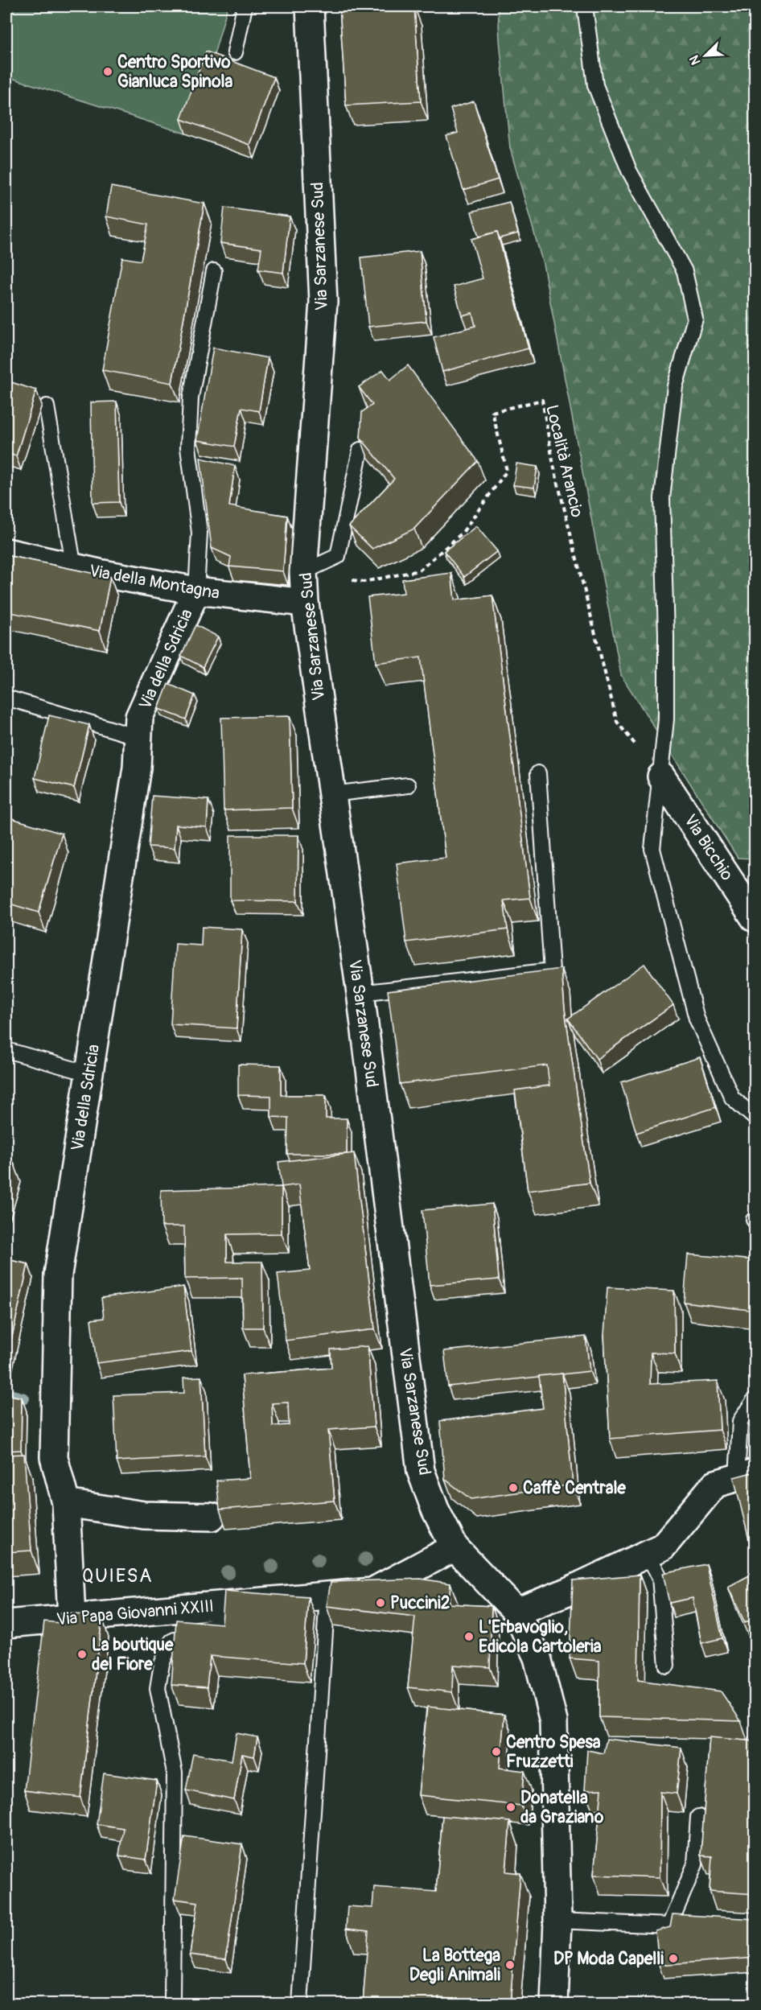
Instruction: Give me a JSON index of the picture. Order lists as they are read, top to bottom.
{
  "streets": {
    "street": [
      "Via Sarzanese Sud",
      "Via della Montagna",
      "Via della Sdricia",
      "Via Bicchio",
      "Via Papa Giovanni XXIII"
    ],
    "path": ["Località Arancio"]
  },
  "crossings": [
    ["Via Sarzanese Sud", "Località Arancio"],
    ["Via Sarzanese Sud", "Via della Montagna"],
    ["Via Sarzanese Sud", "Via Papa Giovanni XXIII"],
    ["Località Arancio", "Via Bicchio"],
    ["Via della Montagna", "Via della Sdricia"],
    ["Via della Sdricia", "Via Papa Giovanni XXIII"]
  ],
  "districts": ["QUIESA"],
  "places": [
    "Centro Sportivo Gianluca Spinola",
    "Caffè Centrale",
    "Puccini2",
    "L'Erbavoglio, Edicola Cartoleria",
    "La boutique del Fiore",
    "Centro Spesa Fruzzetti",
    "Donatella da Graziano",
    "DP Moda Capelli",
    "La Bottega Degli Animali"
  ],
  "north": "bottom left"
}
